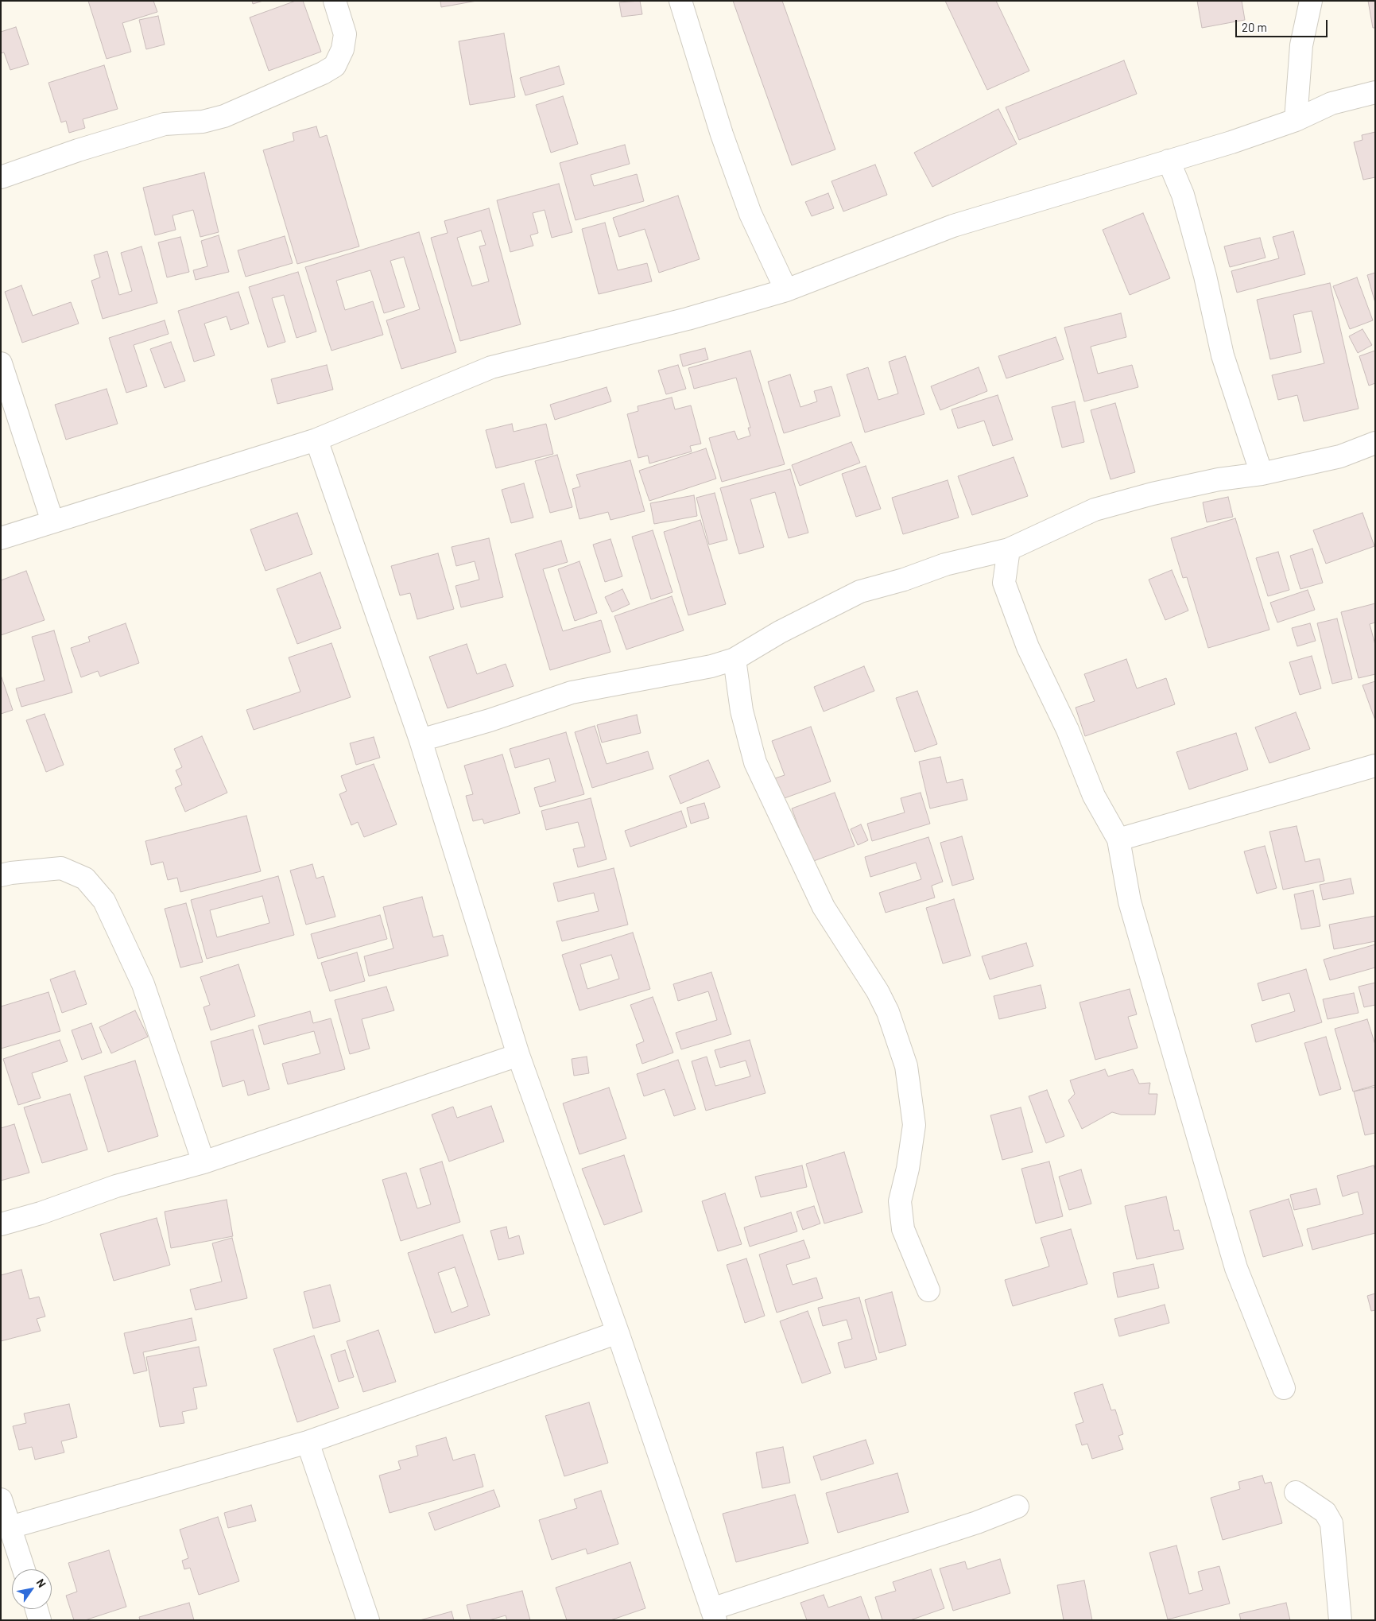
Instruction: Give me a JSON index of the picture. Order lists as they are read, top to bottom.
{
  "scale_bar": "20 m",
  "north": "top right"
}
